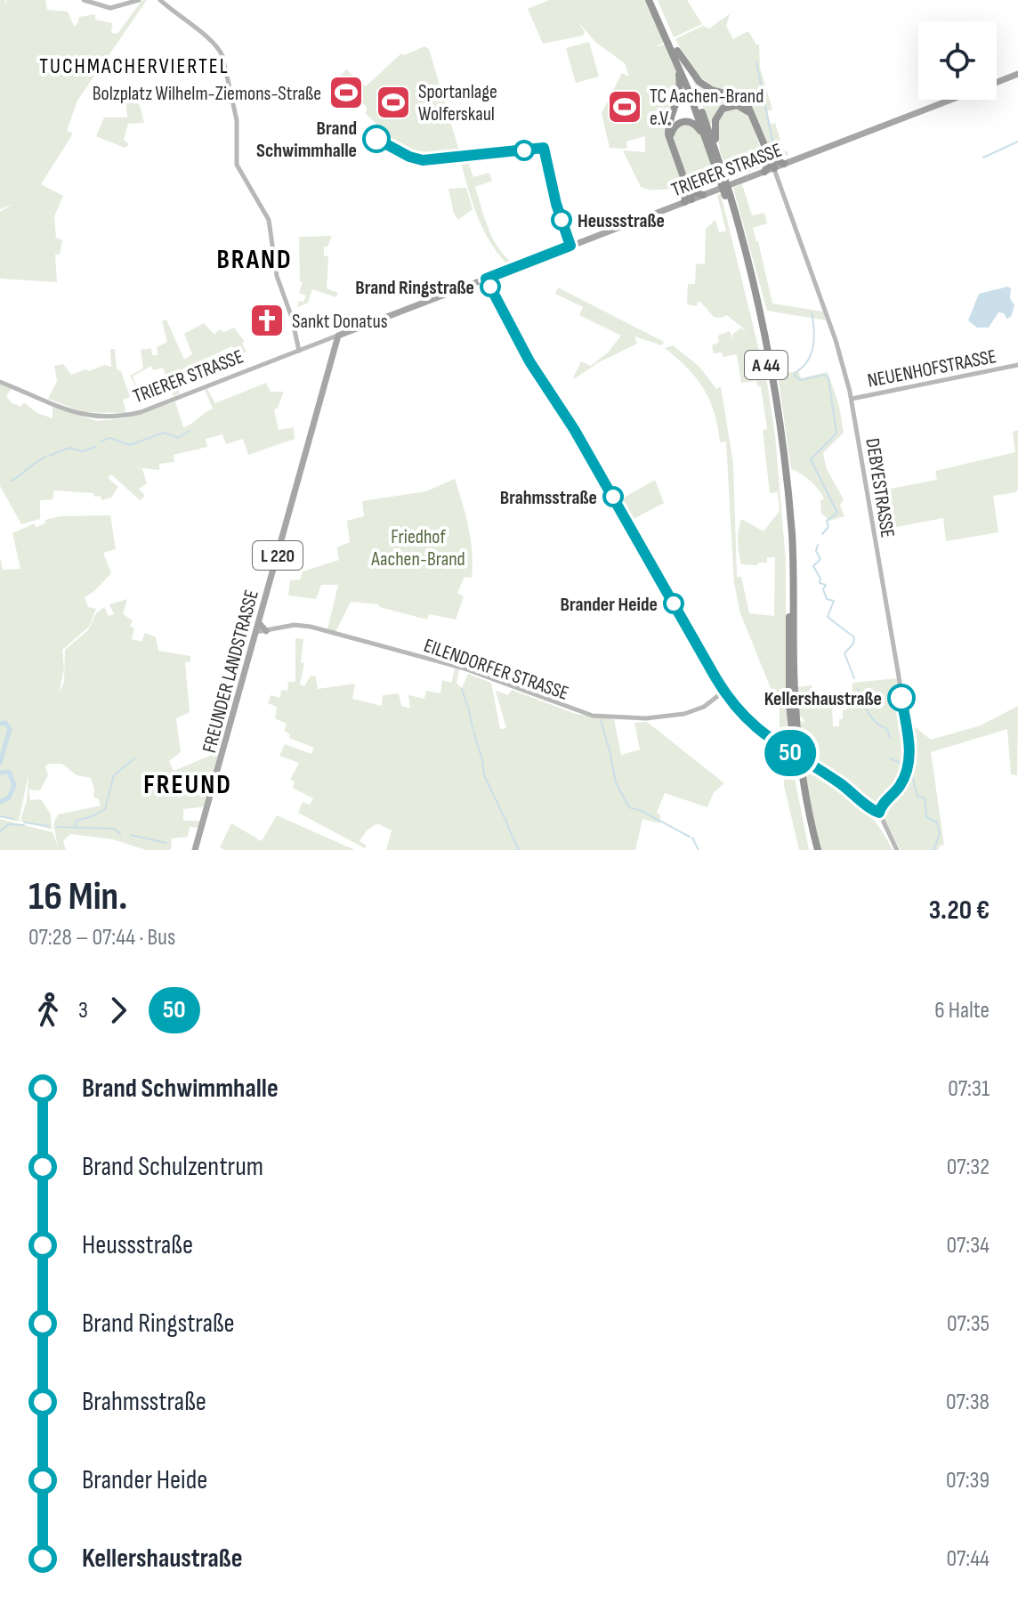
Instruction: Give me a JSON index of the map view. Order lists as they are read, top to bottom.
{
  "streets": {
    "highway": ["A 44"],
    "main road": ["TRIERER STRASSE", "L 220", "FREUNDER LANDSTRASSE"],
    "street": ["NEUENHOFSTRASSE", "DEBYESTRASSE", "EILENDORFER STRASSE"]
  },
  "crossings": [
    ["TRIERER STRASSE", "DEBYESTRASSE"],
    ["TRIERER STRASSE", "FREUNDER LANDSTRASSE"],
    ["NEUENHOFSTRASSE", "DEBYESTRASSE"],
    ["EILENDORFER STRASSE", "FREUNDER LANDSTRASSE"]
  ],
  "districts": ["TUCHMACHERVIERTEL", "BRAND", "FREUND"],
  "parks": ["Friedhof Aachen-Brand"],
  "places": {
    "sports": ["Bolzplatz Wilhelm-Ziemons-Straße", "Sportanlage Wolferskaul", "TC Aachen-Brand e.V."],
    "other": [
      "Brand Schwimmhalle",
      "Heussstraße",
      "Brand Ringstraße",
      "Brahmsstraße",
      "Brander Heide",
      "Kellershaustraße"
    ],
    "church": ["Sankt Donatus"]
  },
  "lines": ["bus line 50"],
  "page": {
    "on_map": "50",
    "heading": ["16 Min.", "07:28 – 07:44 · Bus", "3.20 €"],
    "legs": ["3", "50", "6 Halte"],
    "list": [
      {
        "name": "Brand Schwimmhalle",
        "value": "07:31"
      },
      {
        "name": "Brand Schulzentrum",
        "value": "07:32"
      },
      {
        "name": "Heussstraße",
        "value": "07:34"
      },
      {
        "name": "Brand Ringstraße",
        "value": "07:35"
      },
      {
        "name": "Brahmsstraße",
        "value": "07:38"
      },
      {
        "name": "Brander Heide",
        "value": "07:39"
      },
      {
        "name": "Kellershaustraße",
        "value": "07:44"
      }
    ]
  }
}
